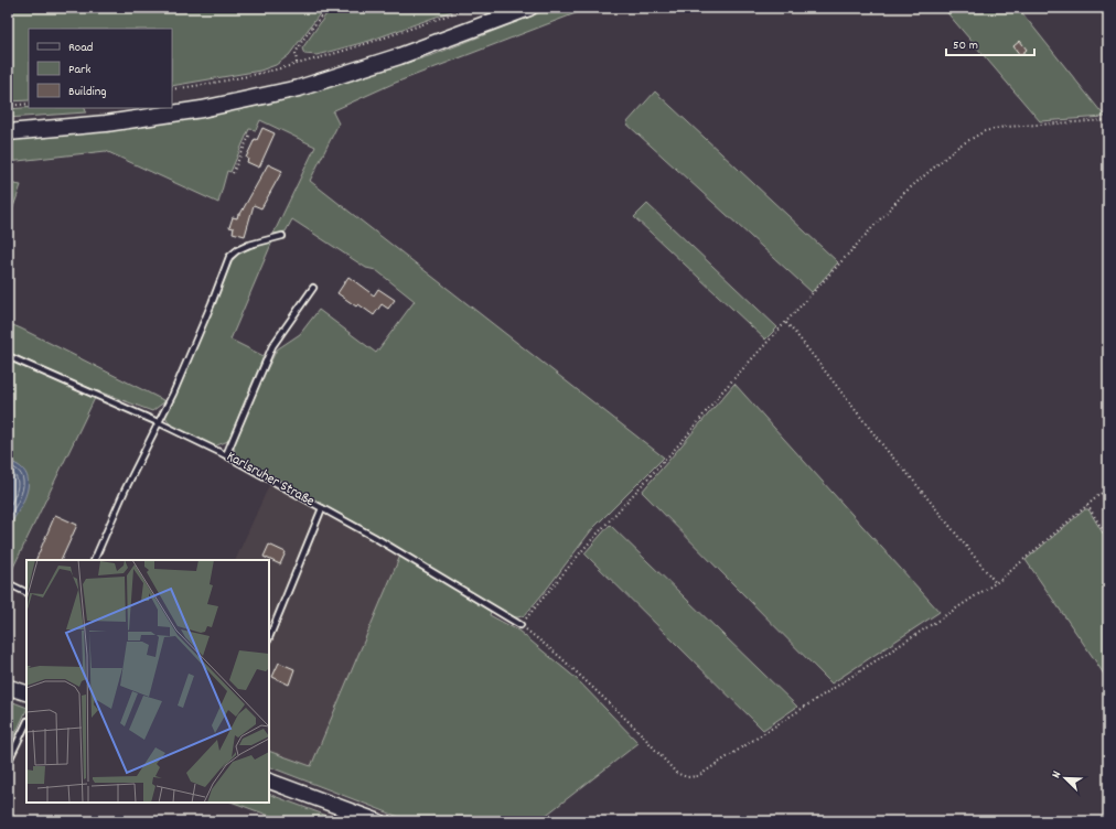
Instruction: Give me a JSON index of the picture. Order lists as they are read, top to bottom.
{
  "streets": {
    "lane": ["Karlsruher Straße"]
  },
  "legend": ["Road", "Park", "Building"],
  "scale_bar": "50 m",
  "north": "top left"
}
